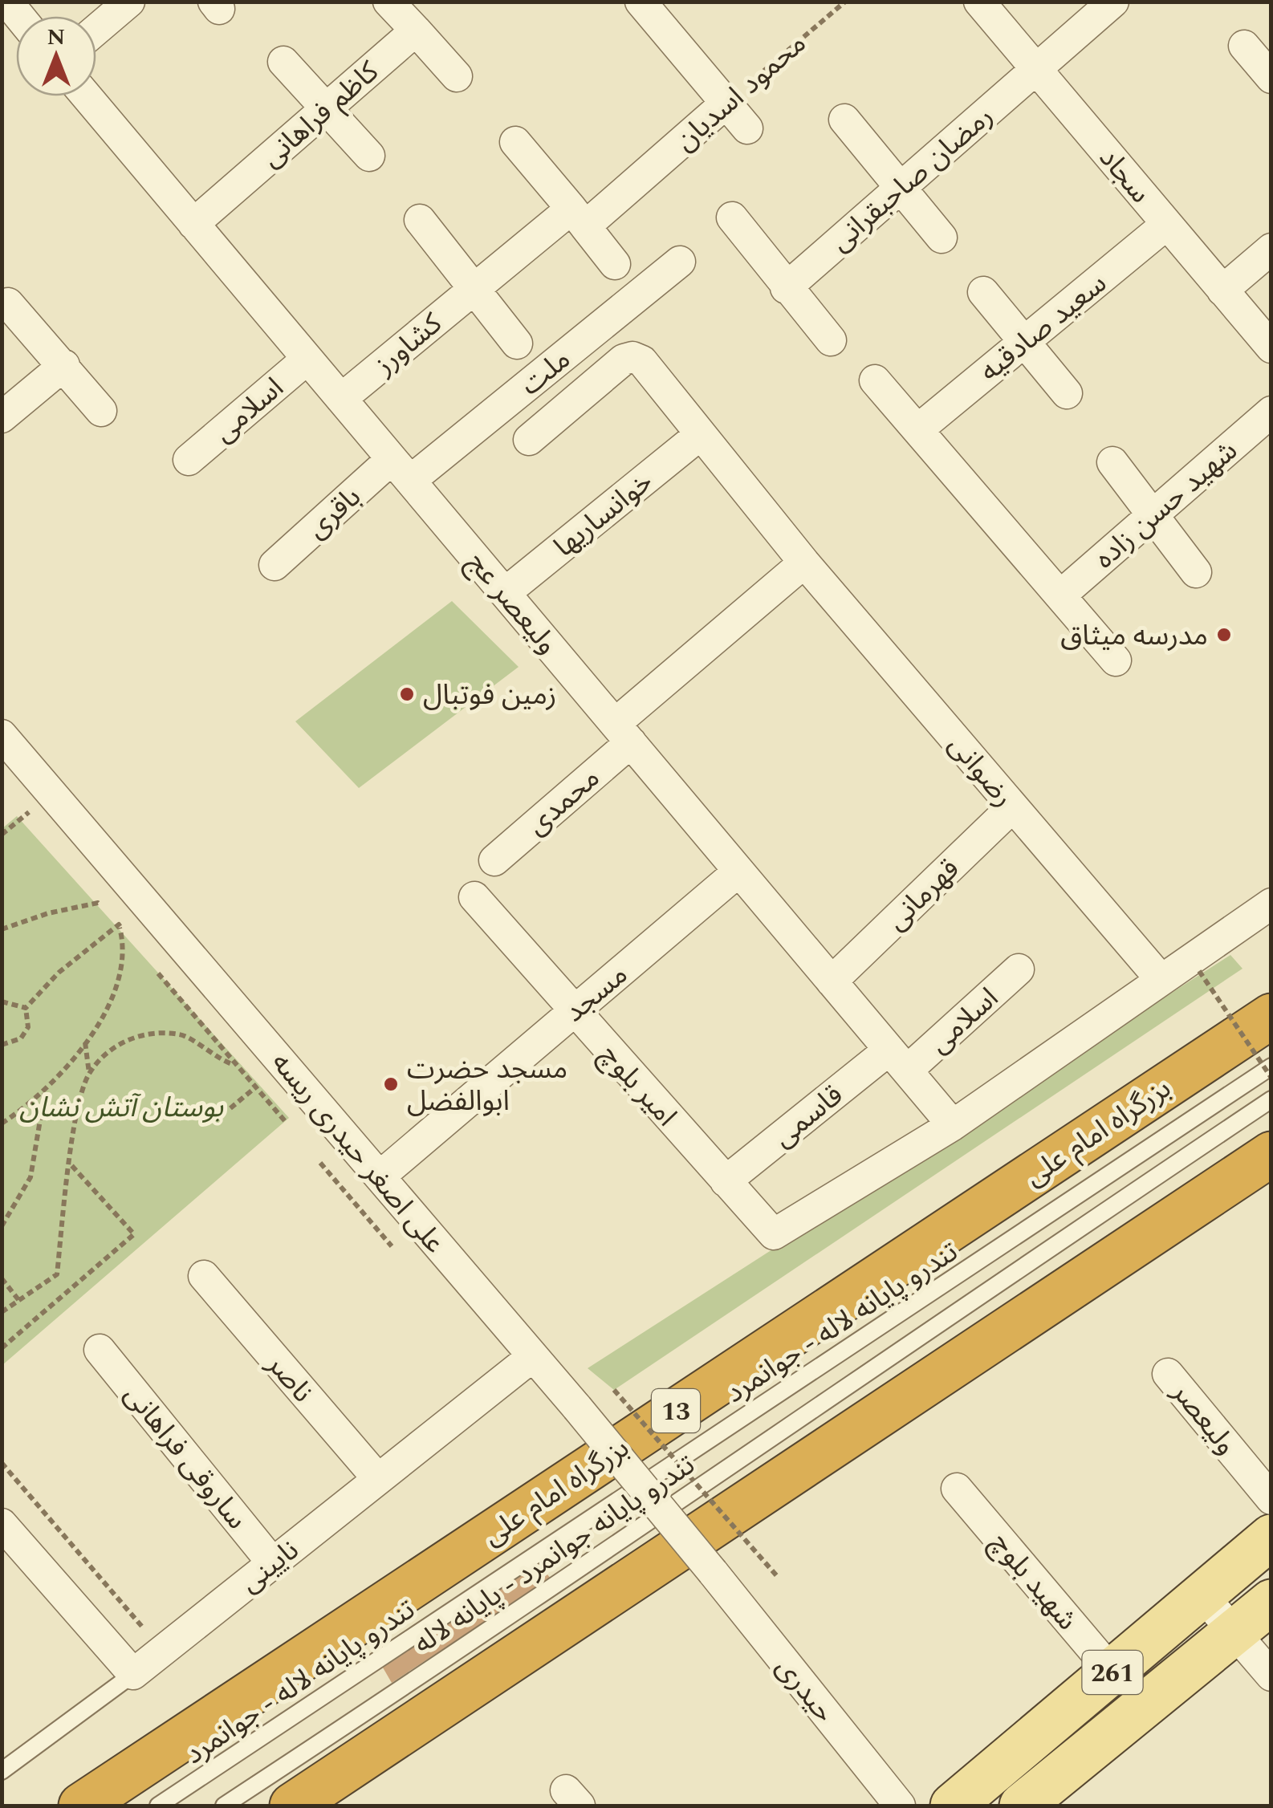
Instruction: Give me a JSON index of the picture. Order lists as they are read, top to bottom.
{
  "streets": {
    "highway": ["بزرگراه امام علی", "13"],
    "main road": ["261"],
    "street": [
      "محمود اسدیان",
      "کاظم فراهانی",
      "سجاد",
      "رمضان صاحبقرانی",
      "سعید صادقیه",
      "کشاورز",
      "ملت",
      "اسلامی",
      "شهید حسن زاده",
      "باقری",
      "خوانساریها",
      "ولیعصر عج",
      "رضوانی",
      "محمدی",
      "قهرمانی",
      "مسجد",
      "امیر بلوچ",
      "قاسمی",
      "علی اصغر حیدری ریسه",
      "ناصر",
      "ولیعصر",
      "ساروقی فراهانی",
      "نایینی",
      "شهید بلوچ",
      "حیدری"
    ],
    "lane": ["تندرو پایانه لاله - جوانمرد", "تندرو پایانه جوانمرد - پایانه لاله"]
  },
  "crossings": [
    ["محمود اسدیان", "کشاورز"],
    ["کاظم فراهانی", "ولیعصر عج"],
    ["سجاد", "رمضان صاحبقرانی"],
    ["سجاد", "سعید صادقیه"],
    ["کشاورز", "ولیعصر عج"],
    ["ملت", "باقری"],
    ["ملت", "ولیعصر عج"],
    ["اسلامی", "ولیعصر عج"],
    ["اسلامی", "قاسمی"],
    ["باقری", "ولیعصر عج"],
    ["خوانساریها", "ولیعصر عج"],
    ["خوانساریها", "رضوانی"],
    ["ولیعصر عج", "محمدی"],
    ["ولیعصر عج", "قهرمانی"],
    ["ولیعصر عج", "مسجد"],
    ["ولیعصر عج", "امیر بلوچ"],
    ["ولیعصر عج", "قاسمی"],
    ["رضوانی", "قهرمانی"],
    ["مسجد", "امیر بلوچ"],
    ["مسجد", "علی اصغر حیدری ریسه"],
    ["امیر بلوچ", "قاسمی"],
    ["علی اصغر حیدری ریسه", "نایینی"],
    ["علی اصغر حیدری ریسه", "حیدری"],
    ["ناصر", "نایینی"],
    ["ساروقی فراهانی", "نایینی"],
    ["شهید بلوچ", "261"]
  ],
  "parks": ["بوستان آتش نشان"],
  "places": ["مدرسه میثاق", "زمین فوتبال", "مسجد حضرت ابوالفضل"],
  "north": "top"
}
